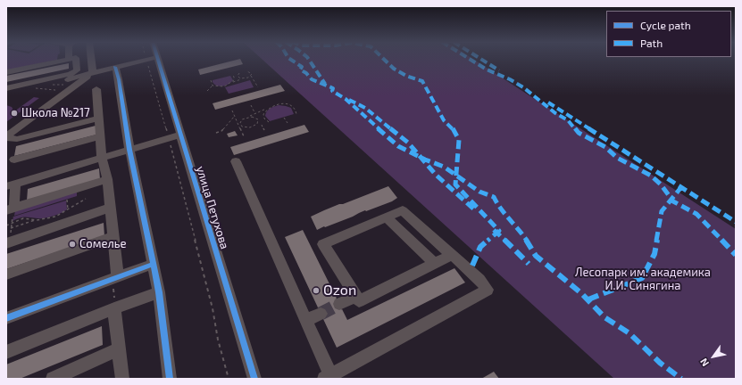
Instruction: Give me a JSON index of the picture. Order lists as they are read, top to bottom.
{
  "streets": {
    "street": ["улица Петухова"]
  },
  "parks": ["Лесопарк им. академика И.И. Синягина"],
  "places": ["Школа №217", "Сомелье", "Ozon"],
  "legend": ["Cycle path", "Path"],
  "north": "bottom left"
}
